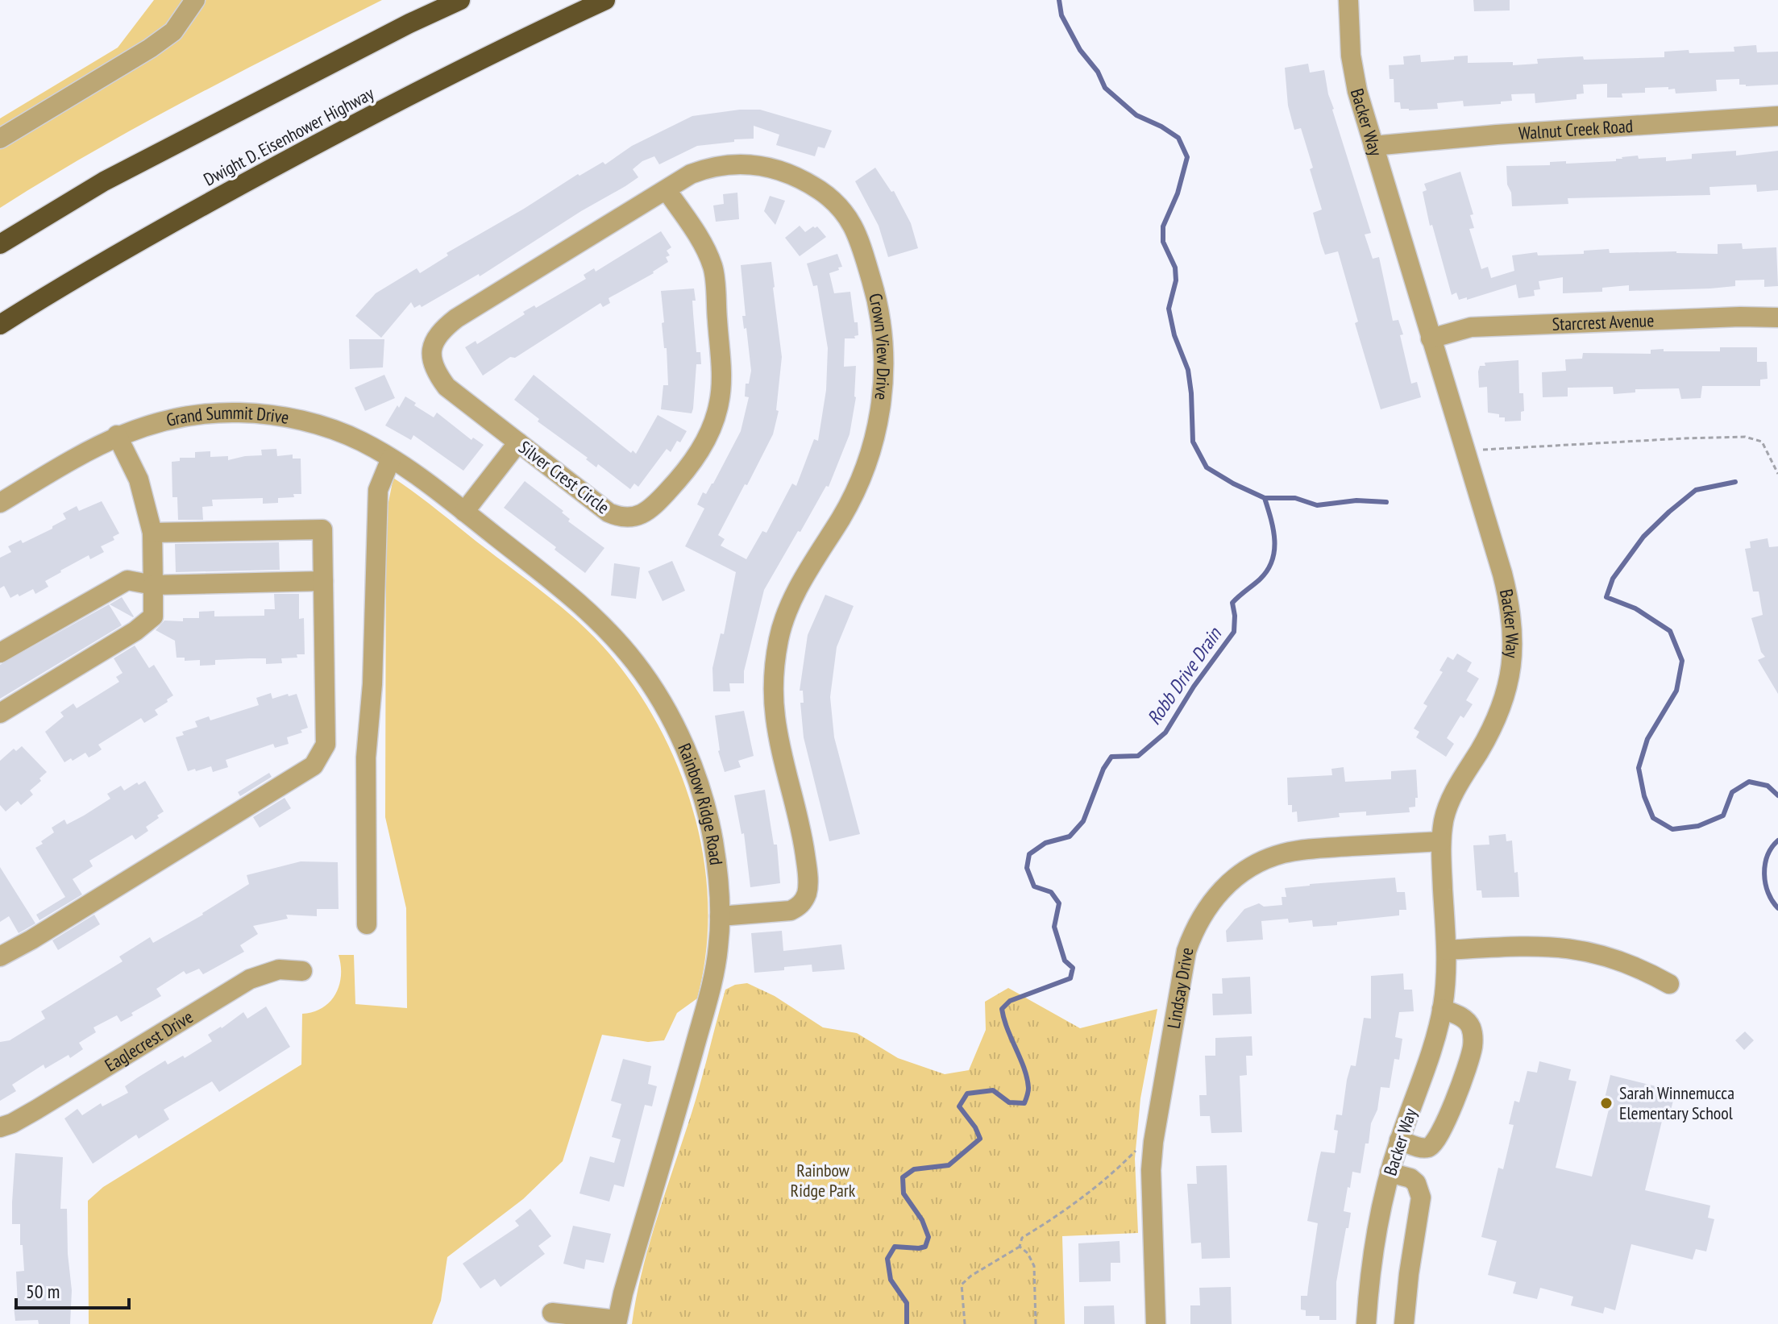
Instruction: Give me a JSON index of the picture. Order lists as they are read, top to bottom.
{
  "streets": {
    "highway": ["Dwight D. Eisenhower Highway"],
    "street": [
      "Backer Way",
      "Walnut Creek Road",
      "Starcrest Avenue",
      "Crown View Drive",
      "Grand Summit Drive",
      "Silver Crest Circle",
      "Rainbow Ridge Road",
      "Lindsay Drive",
      "Eaglecrest Drive"
    ]
  },
  "crossings": [
    ["Backer Way", "Walnut Creek Road"],
    ["Backer Way", "Starcrest Avenue"],
    ["Backer Way", "Lindsay Drive"],
    ["Crown View Drive", "Silver Crest Circle"],
    ["Crown View Drive", "Rainbow Ridge Road"],
    ["Grand Summit Drive", "Rainbow Ridge Road"]
  ],
  "water": ["Robb Drive Drain"],
  "parks": ["Rainbow Ridge Park"],
  "places": ["Sarah Winnemucca Elementary School"],
  "scale_bar": "50 m"
}
